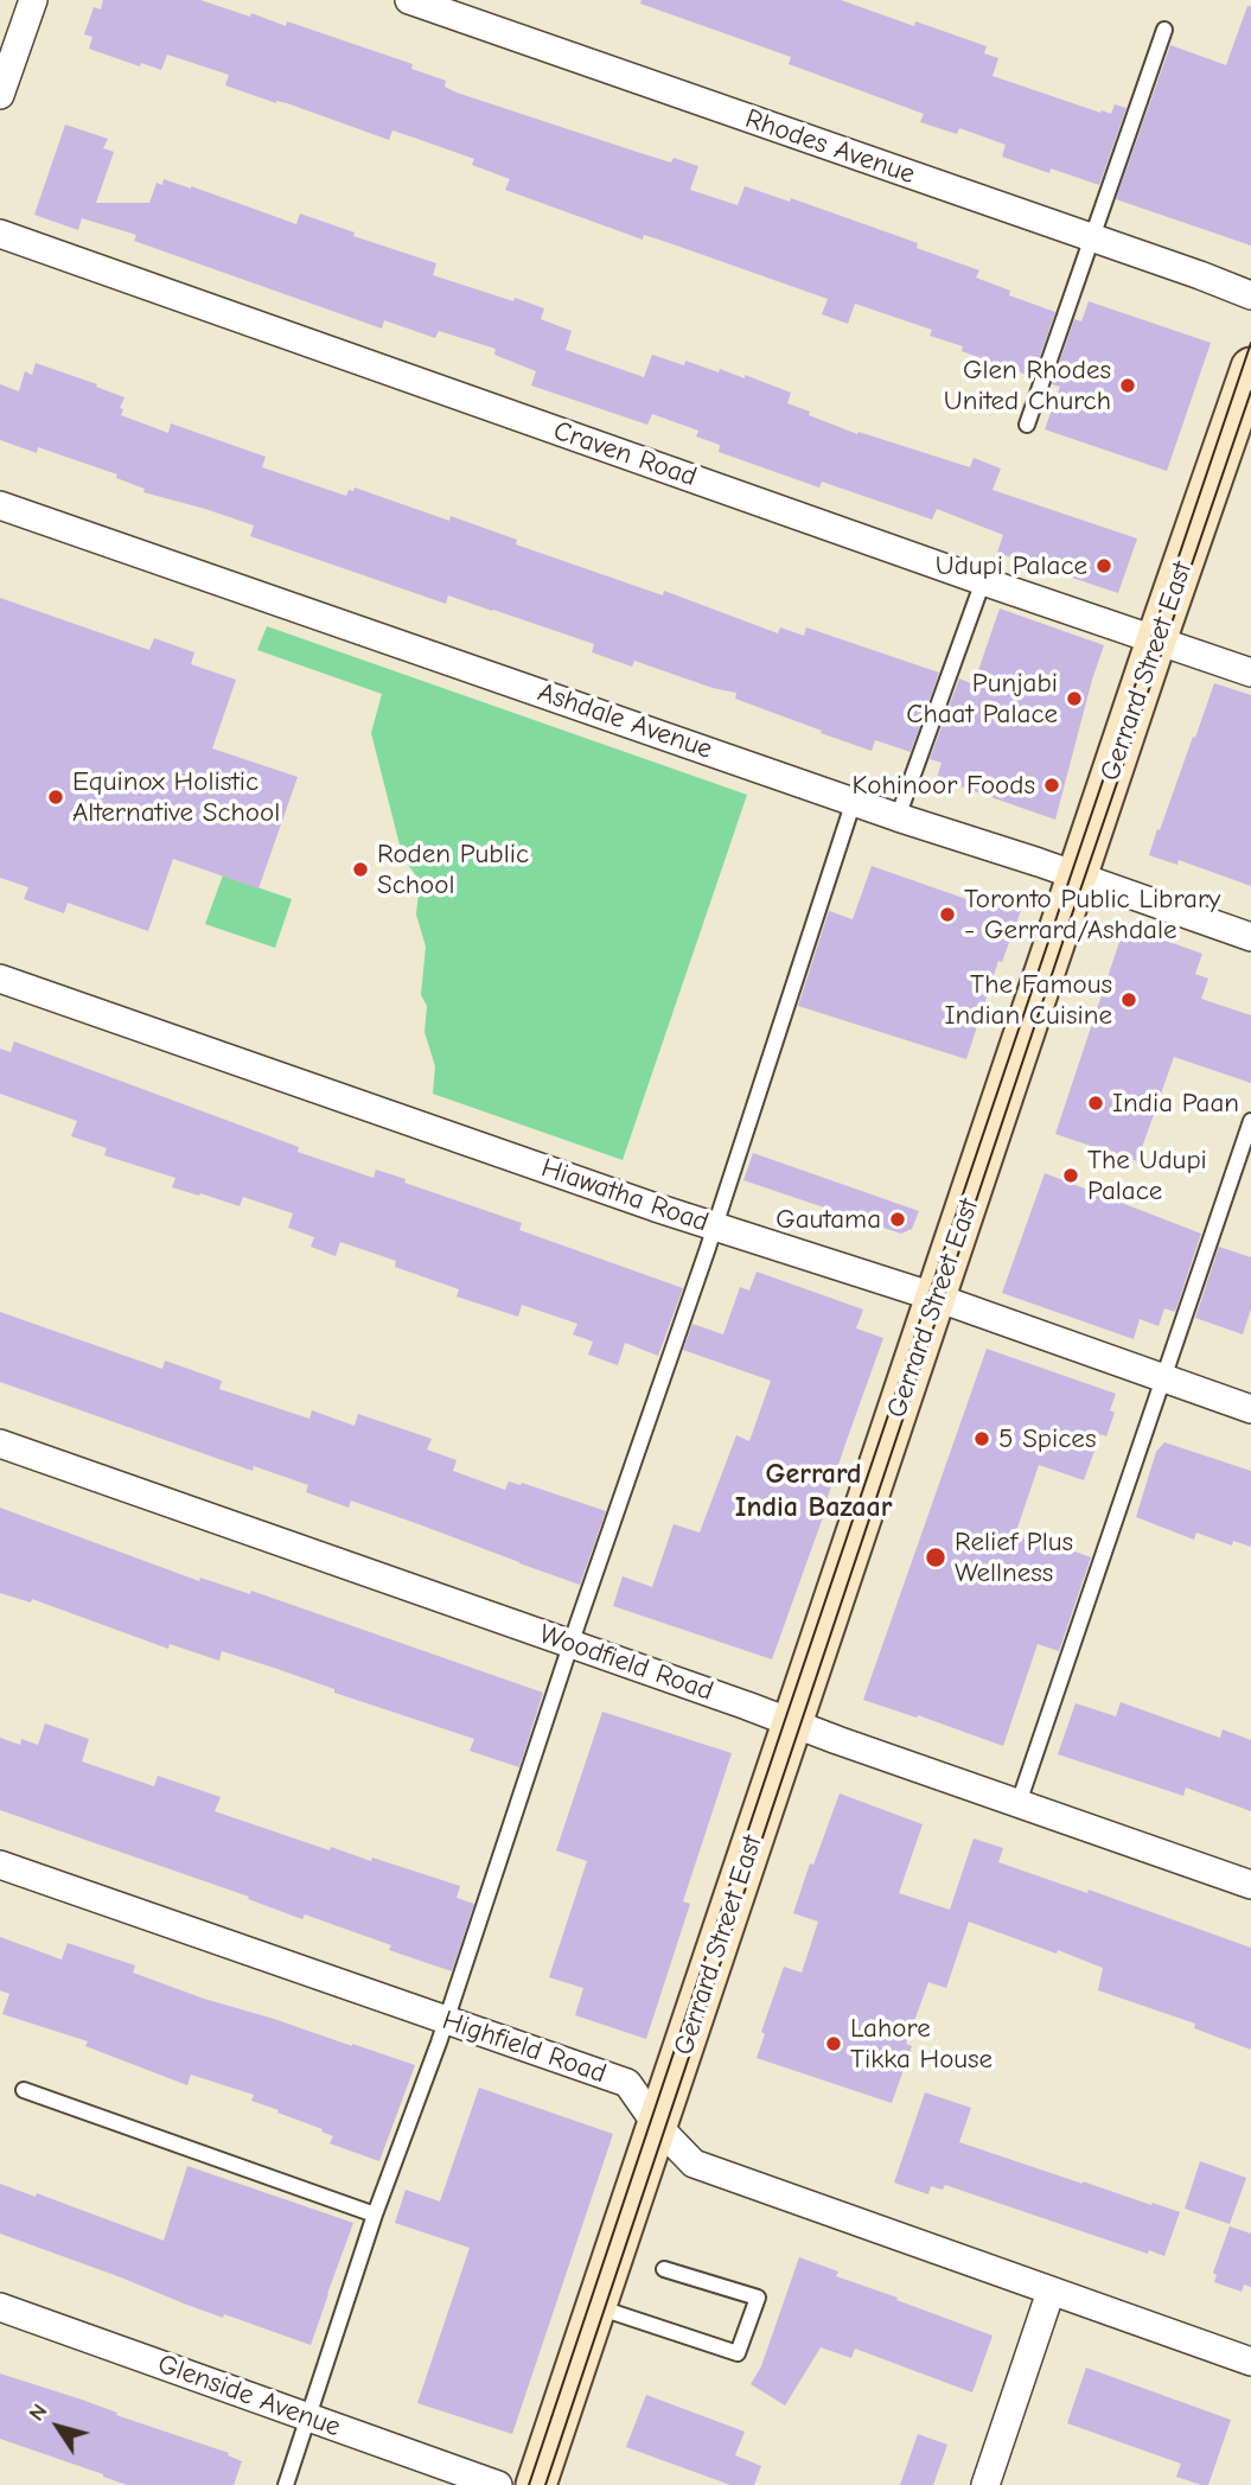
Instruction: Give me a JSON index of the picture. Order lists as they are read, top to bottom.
{
  "streets": {
    "main road": ["Gerrard Street East"],
    "street": [
      "Rhodes Avenue",
      "Craven Road",
      "Ashdale Avenue",
      "Hiawatha Road",
      "Woodfield Road",
      "Highfield Road",
      "Glenside Avenue"
    ]
  },
  "crossings": [
    ["Craven Road", "Gerrard Street East"],
    ["Gerrard Street East", "Ashdale Avenue"],
    ["Gerrard Street East", "Hiawatha Road"],
    ["Gerrard Street East", "Woodfield Road"],
    ["Gerrard Street East", "Highfield Road"]
  ],
  "districts": ["Gerrard India Bazaar"],
  "places": [
    "Glen Rhodes United Church",
    "Udupi Palace",
    "Punjabi Chaat Palace",
    "Kohinoor Foods",
    "Equinox Holistic Alternative School",
    "Roden Public School",
    "Toronto Public Library - Gerrard/Ashdale",
    "The Famous Indian Cuisine",
    "India Paan",
    "The Udupi Palace",
    "Gautama",
    "5 Spices",
    "Relief Plus Wellness",
    "Lahore Tikka House"
  ],
  "north": "top left"
}
